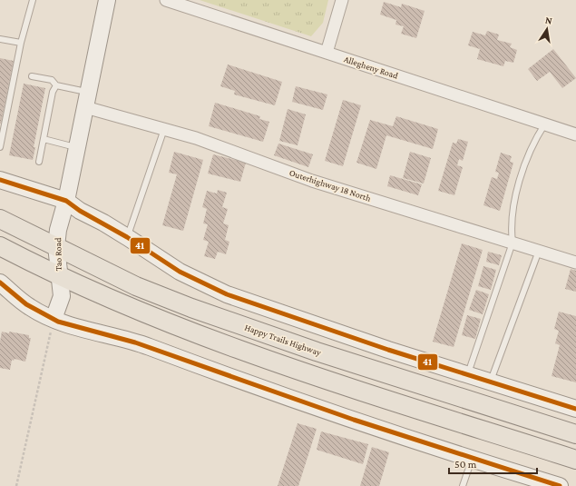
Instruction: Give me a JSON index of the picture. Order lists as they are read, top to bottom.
{
  "streets": {
    "main road": ["Happy Trails Highway"],
    "street": ["Allegheny Road", "Outerhighway 18 North", "Tao Road"]
  },
  "crossings": [
    ["Outerhighway 18 North", "Tao Road"],
    ["Tao Road", "Happy Trails Highway"]
  ],
  "lines": ["transit line 41"],
  "scale_bar": "50 m",
  "north": "top"
}
